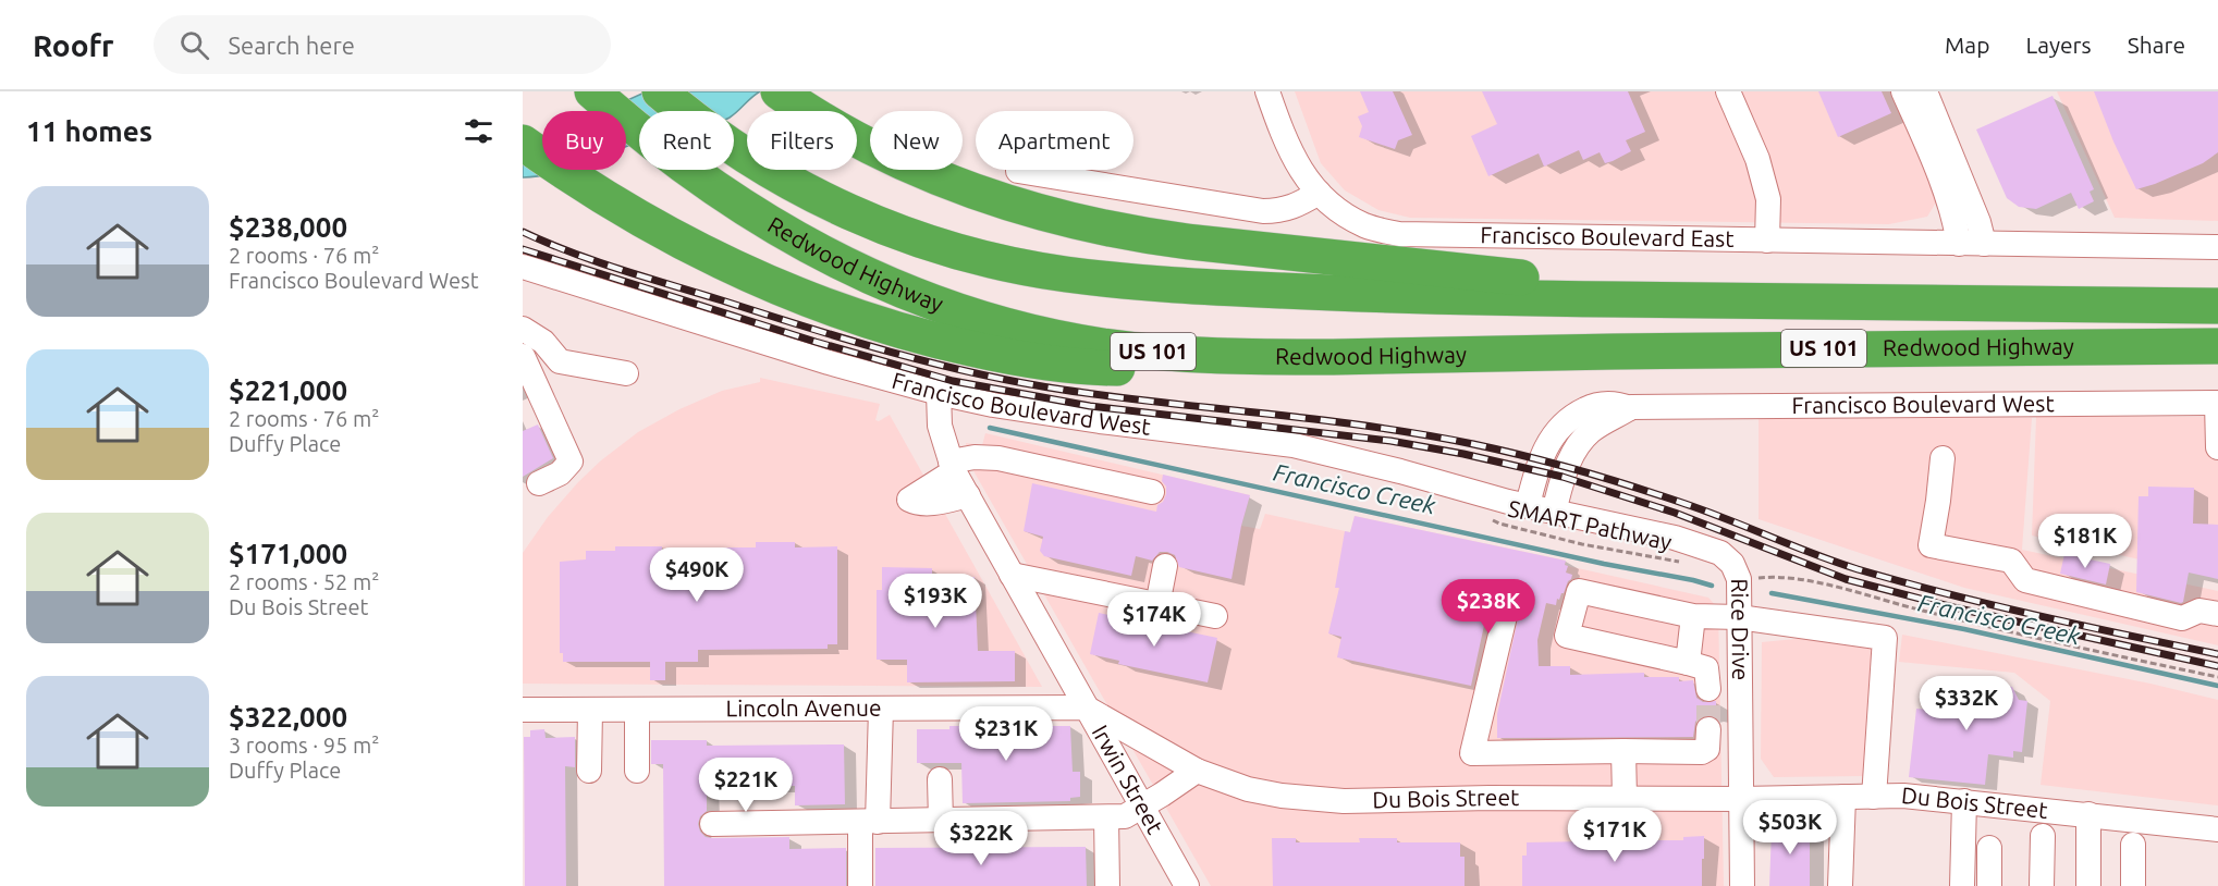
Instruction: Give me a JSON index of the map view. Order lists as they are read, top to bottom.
{
  "streets": {
    "highway": ["Redwood Highway", "US 101"],
    "street": [
      "Francisco Boulevard East",
      "Francisco Boulevard West",
      "Rice Drive",
      "Lincoln Avenue",
      "Irwin Street",
      "Du Bois Street"
    ],
    "path": ["SMART Pathway"]
  },
  "crossings": [
    ["Francisco Boulevard West", "Rice Drive"],
    ["Francisco Boulevard West", "Irwin Street"],
    ["Rice Drive", "Du Bois Street"],
    ["Lincoln Avenue", "Irwin Street"],
    ["Lincoln Avenue", "Du Bois Street"],
    ["Irwin Street", "Du Bois Street"]
  ],
  "water": ["Francisco Creek"],
  "page": {
    "header": "Roofr",
    "search": "Search here",
    "nav": ["Map", "Layers", "Share"],
    "heading": "11 homes",
    "chip": [
      "Buy",
      "Rent",
      "Filters",
      "New",
      "Apartment"
    ],
    "list": [
      {
        "name": "$238,000",
        "note": "2 rooms · 76 m² · Francisco Boulevard West"
      },
      {
        "name": "$221,000",
        "note": "2 rooms · 76 m² · Duffy Place"
      },
      {
        "name": "$171,000",
        "note": "2 rooms · 52 m² · Du Bois Street"
      },
      {
        "name": "$322,000",
        "note": "3 rooms · 95 m² · Duffy Place"
      }
    ],
    "price": [
      "$181K",
      "$490K",
      "$193K",
      "$238K",
      "$174K",
      "$332K",
      "$231K",
      "$221K",
      "$503K",
      "$171K",
      "$322K"
    ]
  }
}
